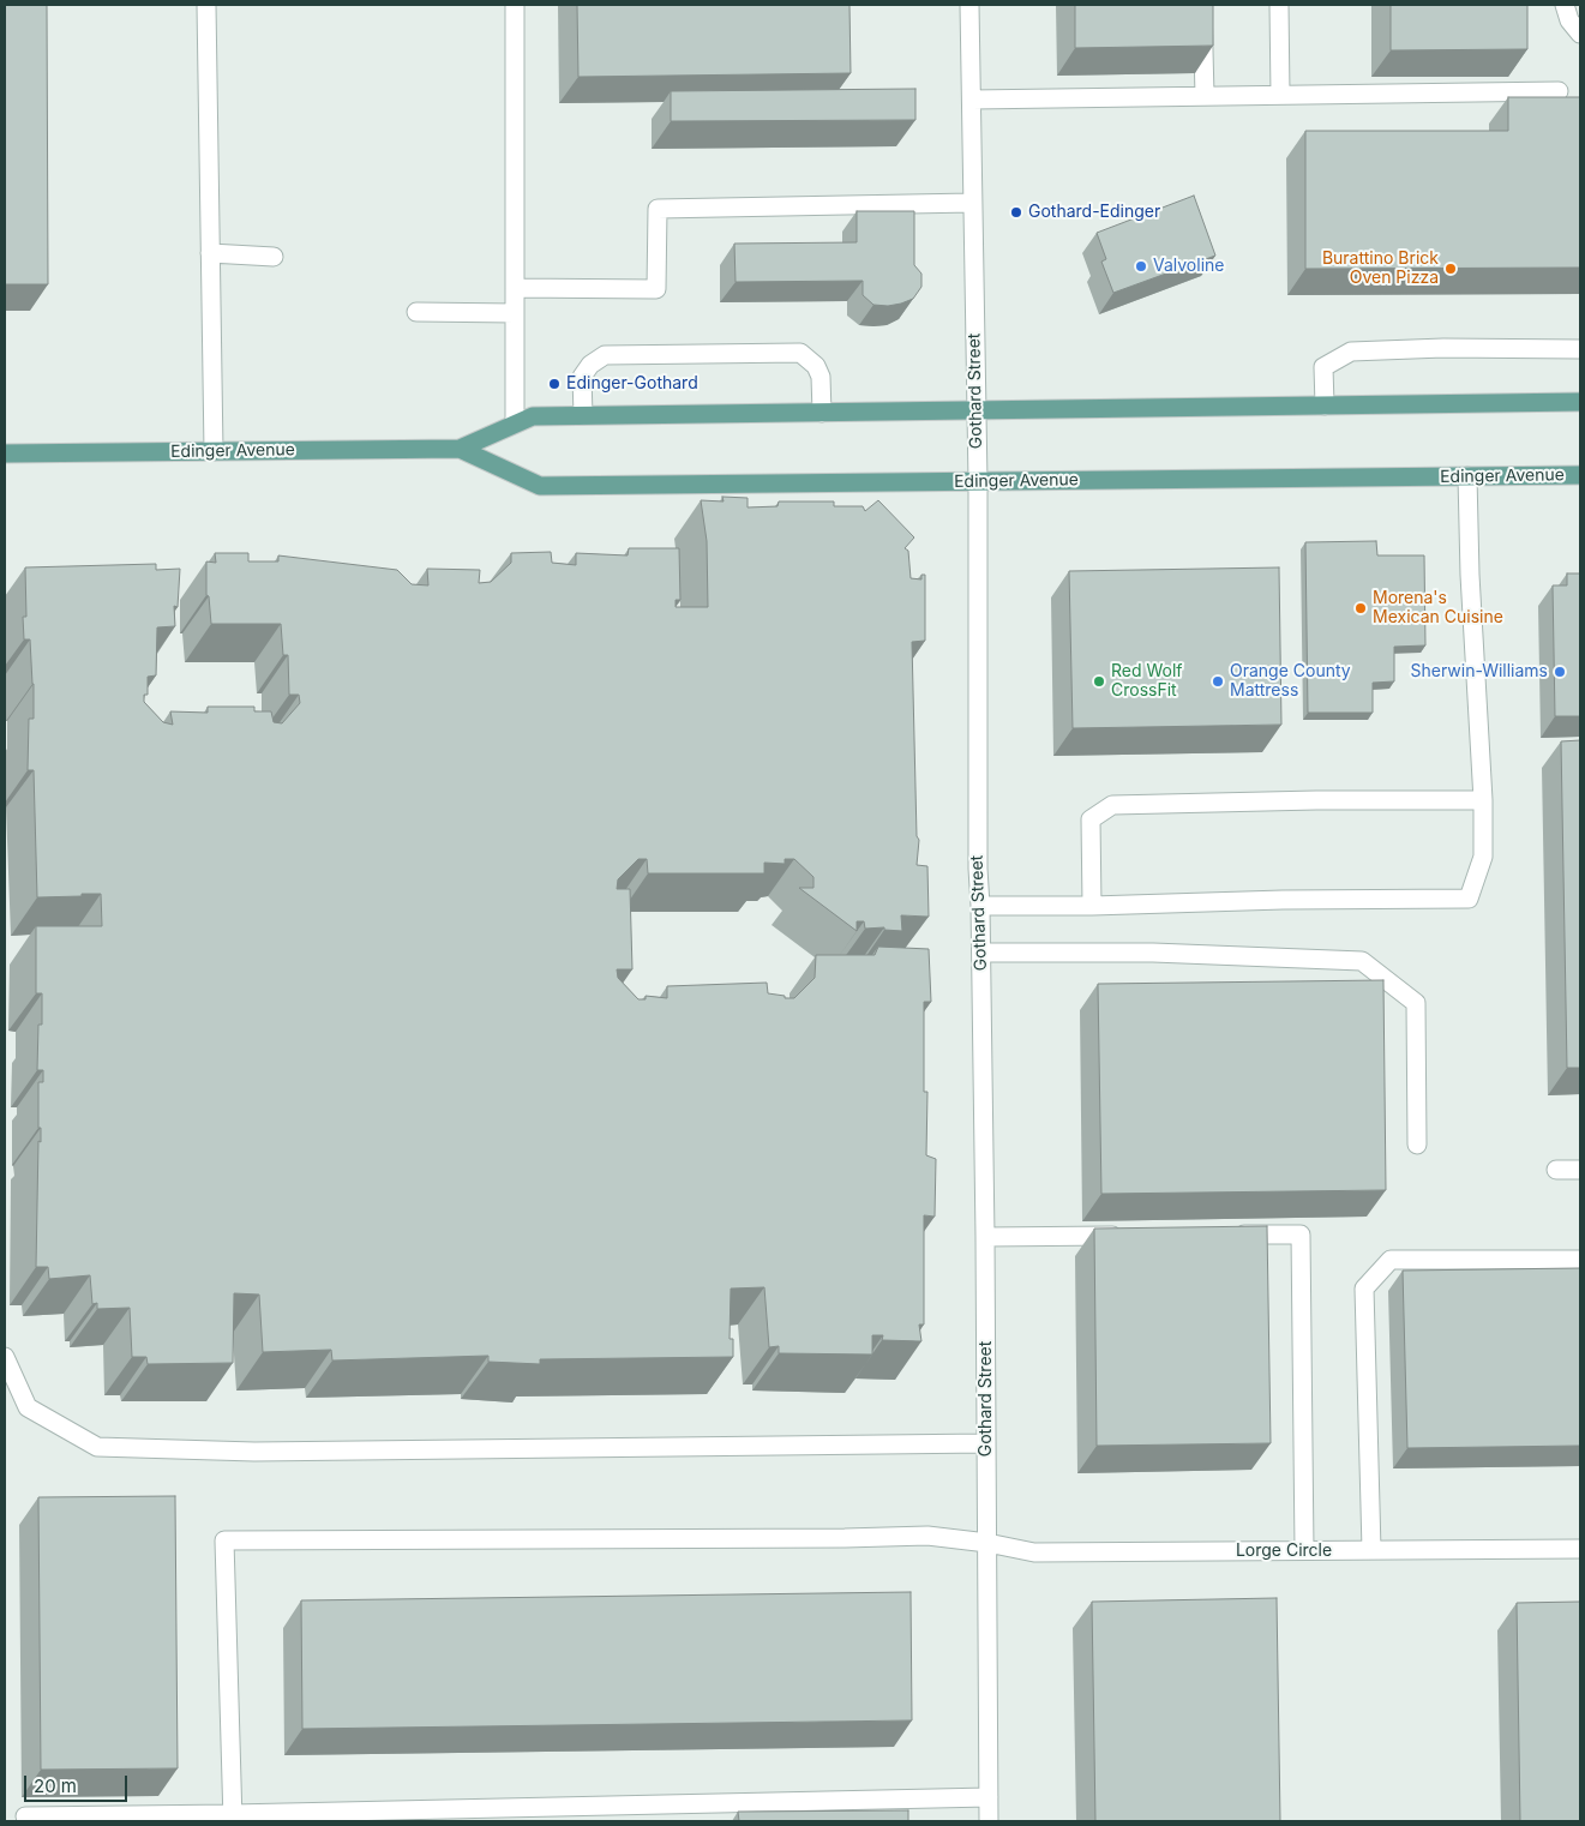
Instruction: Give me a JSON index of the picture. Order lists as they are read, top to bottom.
{
  "streets": {
    "main road": ["Edinger Avenue"],
    "street": ["Gothard Street", "Lorge Circle"]
  },
  "crossings": [
    ["Gothard Street", "Edinger Avenue"],
    ["Gothard Street", "Lorge Circle"]
  ],
  "places": [
    "Gothard-Edinger",
    "Valvoline",
    "Burattino Brick Oven Pizza",
    "Edinger-Gothard",
    "Morena's Mexican Cuisine",
    "Sherwin-Williams",
    "Red Wolf CrossFit",
    "Orange County Mattress"
  ],
  "scale_bar": "20 m"
}
